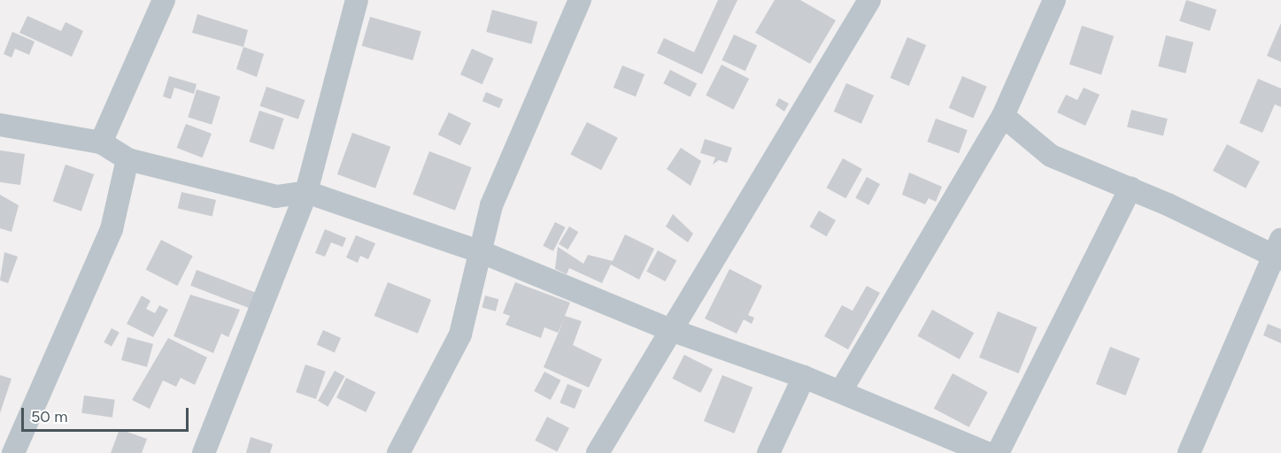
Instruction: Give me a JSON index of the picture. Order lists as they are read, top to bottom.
{
  "scale_bar": "50 m"
}
